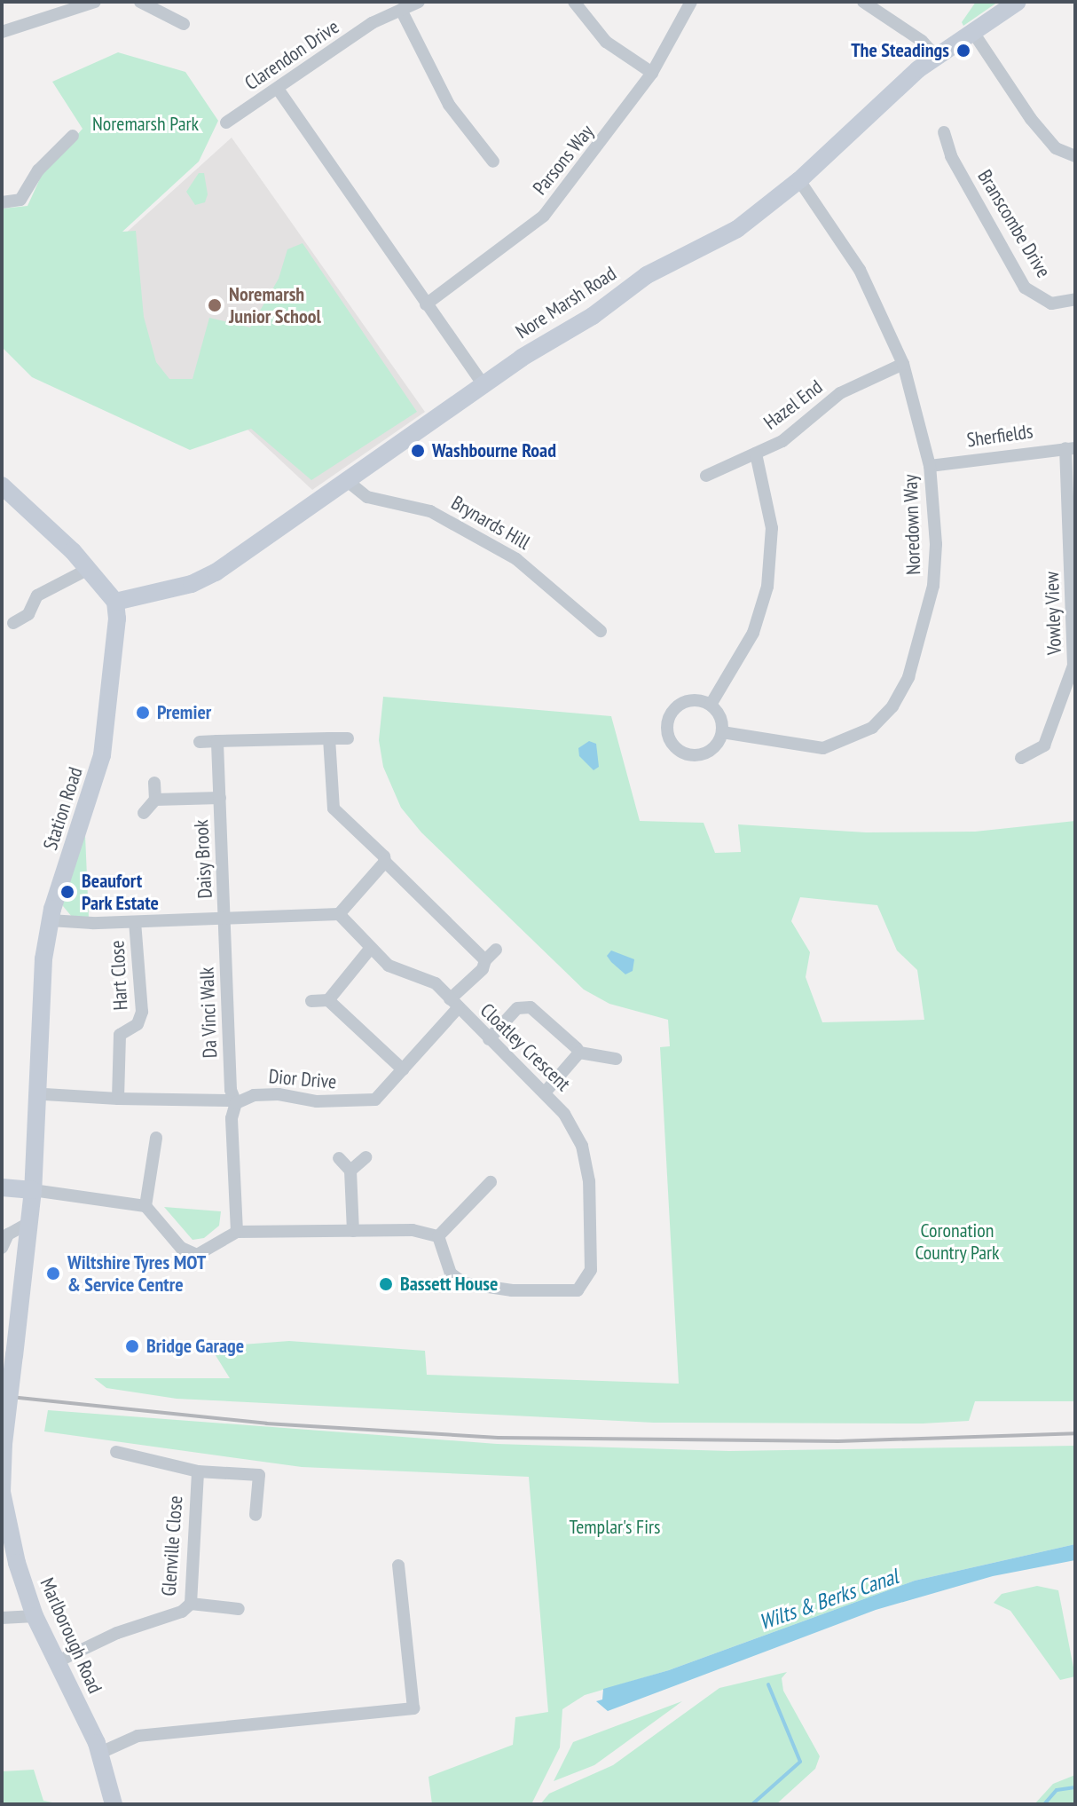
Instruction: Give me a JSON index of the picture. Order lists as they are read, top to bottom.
{
  "streets": {
    "street": [
      "Clarendon Drive",
      "Parsons Way",
      "Branscombe Drive",
      "Nore Marsh Road",
      "Hazel End",
      "Sherfields",
      "Brynards Hill",
      "Noredown Way",
      "Vowley View",
      "Station Road",
      "Daisy Brook",
      "Hart Close",
      "Da Vinci Walk",
      "Cloatley Crescent",
      "Dior Drive",
      "Glenville Close",
      "Marlborough Road"
    ]
  },
  "crossings": [
    ["Nore Marsh Road", "Brynards Hill"],
    ["Nore Marsh Road", "Noredown Way"],
    ["Nore Marsh Road", "Station Road"],
    ["Hazel End", "Noredown Way"],
    ["Sherfields", "Noredown Way"],
    ["Sherfields", "Vowley View"],
    ["Station Road", "Marlborough Road"],
    ["Daisy Brook", "Da Vinci Walk"],
    ["Hart Close", "Dior Drive"],
    ["Da Vinci Walk", "Dior Drive"],
    ["Cloatley Crescent", "Dior Drive"],
    ["Glenville Close", "Marlborough Road"]
  ],
  "water": ["Wilts & Berks Canal"],
  "parks": ["Noremarsh Park", "Coronation Country Park", "Templar's Firs"],
  "places": [
    "The Steadings",
    "Noremarsh Junior School",
    "Washbourne Road",
    "Premier",
    "Beaufort Park Estate",
    "Wiltshire Tyres MOT & Service Centre",
    "Bassett House",
    "Bridge Garage"
  ]
}
